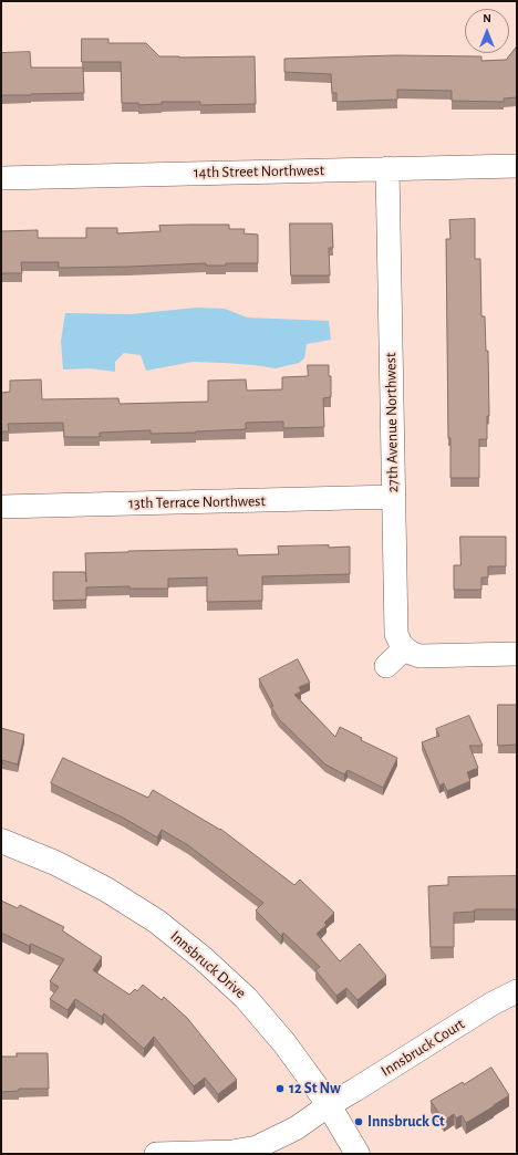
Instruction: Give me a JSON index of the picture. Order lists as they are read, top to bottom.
{
  "streets": {
    "street": [
      "14th Street Northwest",
      "27th Avenue Northwest",
      "13th Terrace Northwest",
      "Innsbruck Drive",
      "Innsbruck Court"
    ]
  },
  "crossings": [
    ["14th Street Northwest", "27th Avenue Northwest"],
    ["27th Avenue Northwest", "13th Terrace Northwest"],
    ["Innsbruck Drive", "Innsbruck Court"]
  ],
  "places": ["12 St Nw", "Innsbruck Ct"],
  "north": "top"
}
